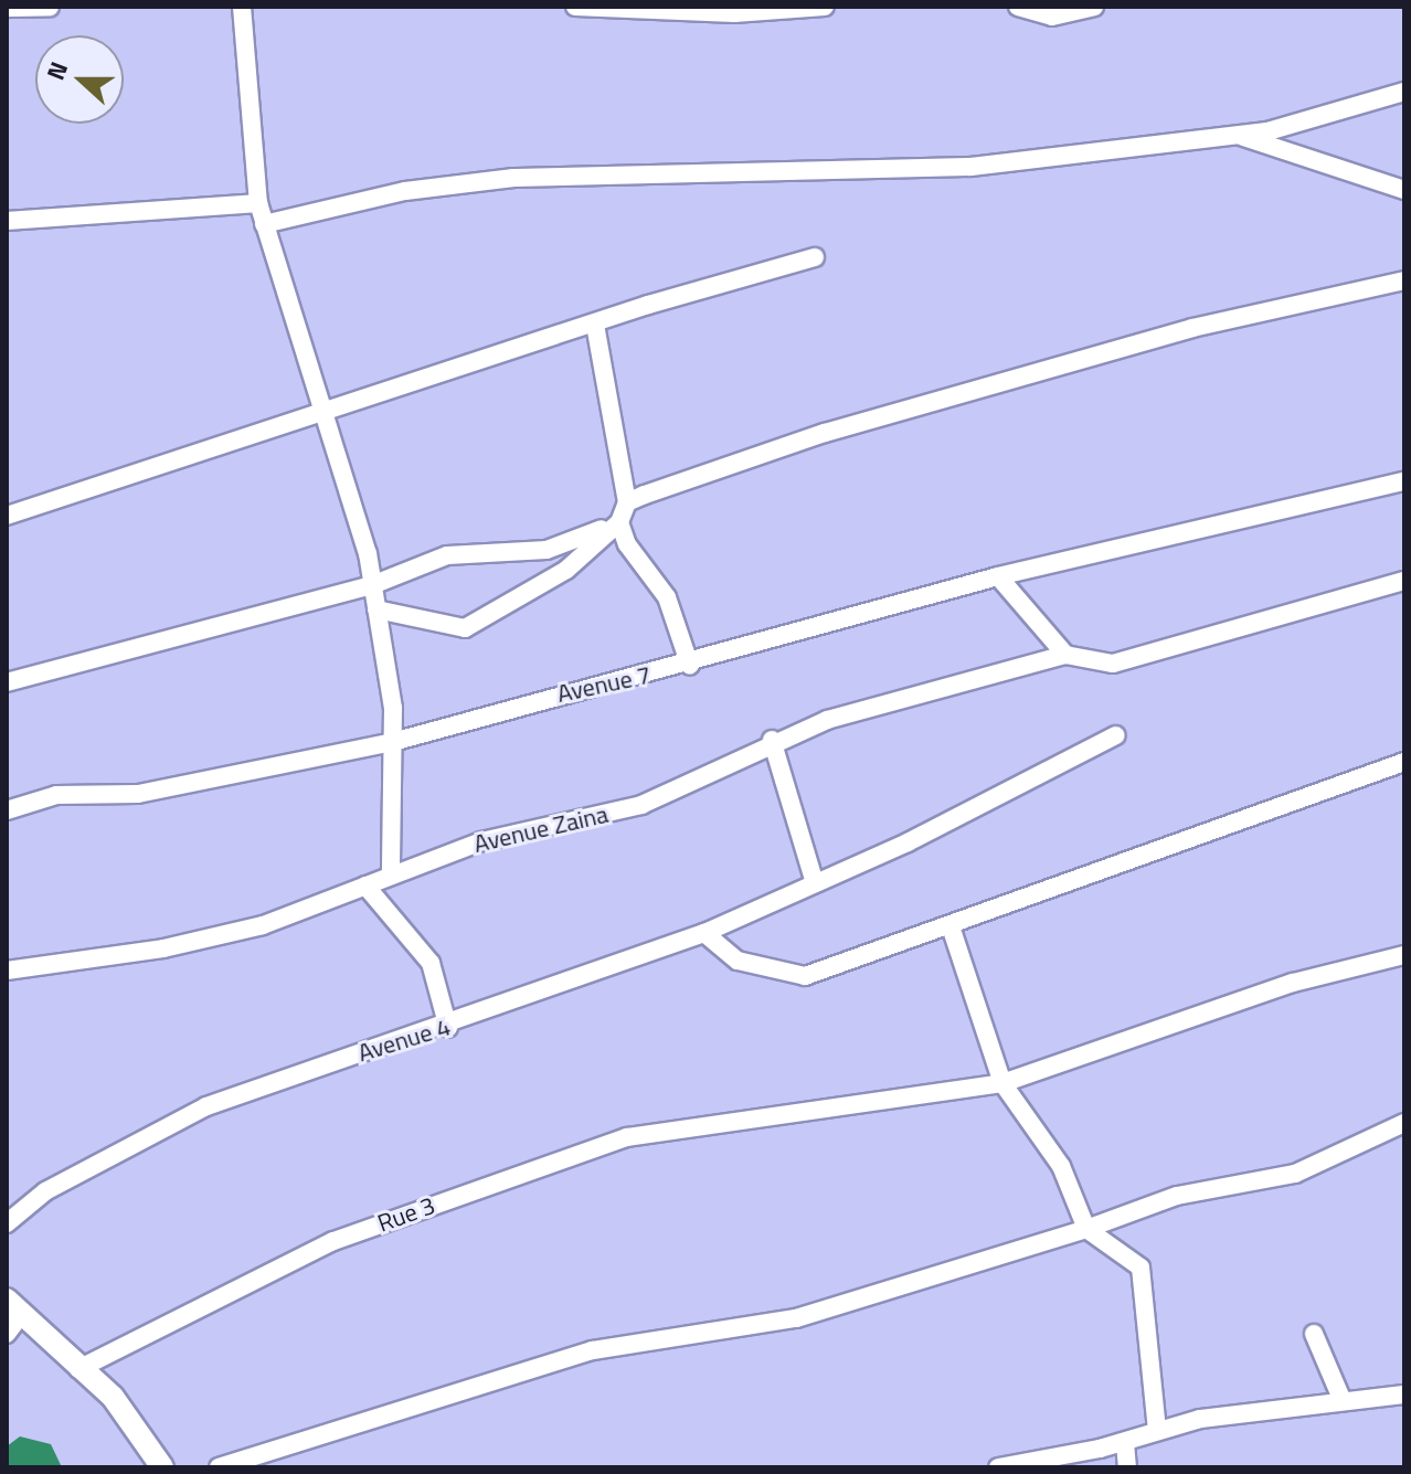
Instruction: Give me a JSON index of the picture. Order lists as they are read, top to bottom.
{
  "streets": {
    "street": [
      "Avenue 7",
      "Avenue Zaina",
      "Avenue 4",
      "Rue 3"
    ]
  },
  "north": "left"
}
